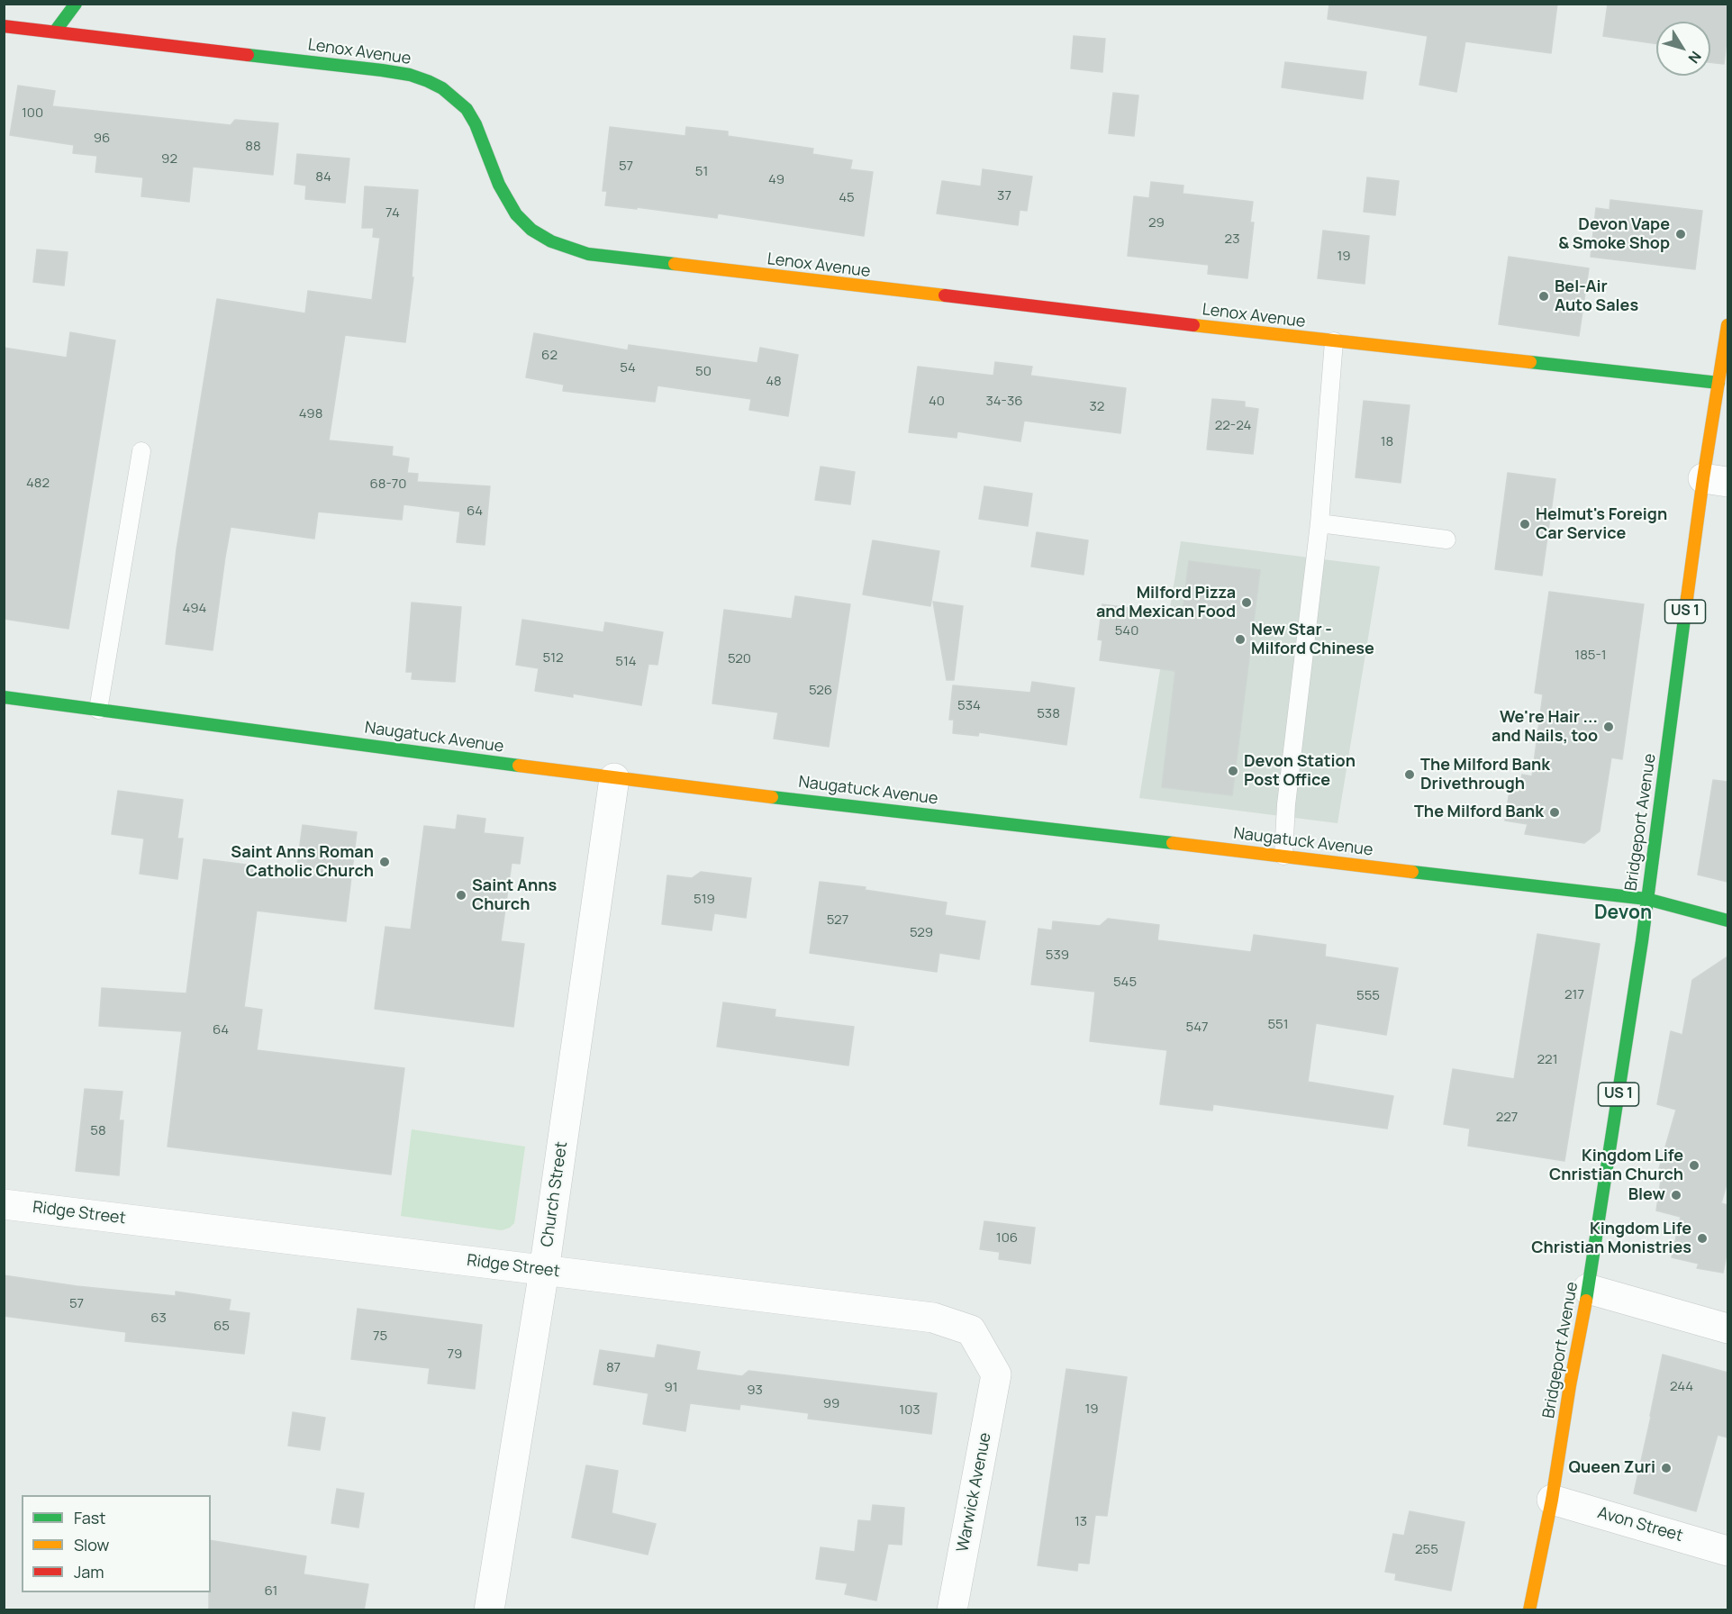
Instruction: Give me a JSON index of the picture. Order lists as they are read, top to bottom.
{
  "streets": {
    "main road": [
      "Lenox Avenue",
      "US 1",
      "Naugatuck Avenue",
      "Bridgeport Avenue"
    ],
    "street": [
      "Church Street",
      "Ridge Street",
      "Warwick Avenue",
      "Avon Street"
    ]
  },
  "crossings": [
    ["Lenox Avenue", "Bridgeport Avenue"],
    ["Naugatuck Avenue", "Bridgeport Avenue"],
    ["Naugatuck Avenue", "Church Street"],
    ["Bridgeport Avenue", "Avon Street"],
    ["Church Street", "Ridge Street"],
    ["Ridge Street", "Warwick Avenue"]
  ],
  "districts": ["Devon"],
  "places": [
    "Devon Vape & Smoke Shop",
    "Bel-Air Auto Sales",
    "Helmut's Foreign Car Service",
    "Milford Pizza and Mexican Food",
    "New Star - Milford Chinese",
    "We're Hair ... and Nails, too",
    "Devon Station Post Office",
    "The Milford Bank Drivethrough",
    "The Milford Bank",
    "Saint Anns Roman Catholic Church",
    "Saint Anns Church",
    "Kingdom Life Cnristian Church",
    "Blew",
    "Kingdom Life Christian Monistries",
    "Queen Zuri"
  ],
  "house_numbers": [
    "100",
    "96",
    "88",
    "92",
    "57",
    "51",
    "84",
    "49",
    "37",
    "45",
    "74",
    "29",
    "23",
    "19",
    "62",
    "54",
    "50",
    "48",
    "40",
    "34-36",
    "32",
    "498",
    "22-24",
    "18",
    "482",
    "68-70",
    "64",
    "494",
    "540",
    "185-1",
    "512",
    "520",
    "514",
    "526",
    "534",
    "538",
    "519",
    "527",
    "529",
    "539",
    "545",
    "217",
    "555",
    "551",
    "547",
    "64",
    "221",
    "227",
    "58",
    "106",
    "57",
    "63",
    "65",
    "75",
    "79",
    "87",
    "244",
    "91",
    "93",
    "99",
    "19",
    "103",
    "13",
    "255",
    "61"
  ],
  "legend": ["Fast", "Slow", "Jam"],
  "north": "bottom right"
}
